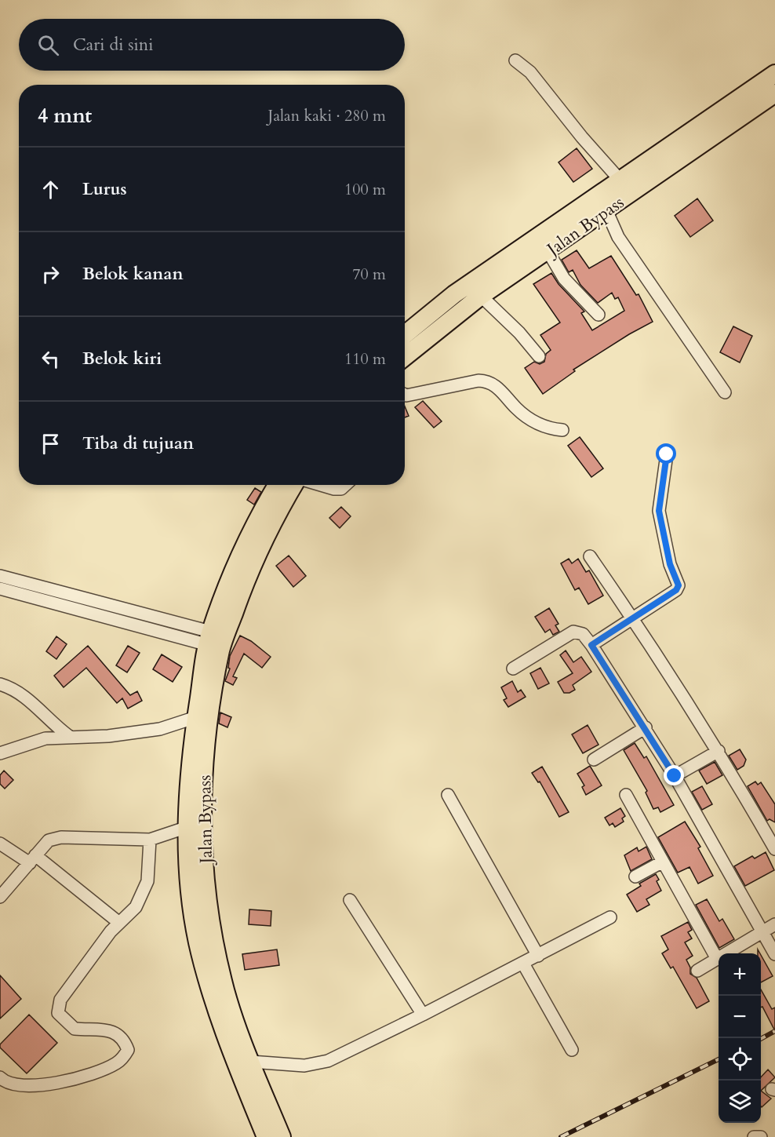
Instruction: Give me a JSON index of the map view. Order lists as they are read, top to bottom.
{
  "streets": {
    "highway": ["Jalan Bypass"]
  },
  "page": {
    "search": "Cari di sini",
    "heading": ["4 mnt", "Jalan kaki · 280 m"],
    "list": [
      ["Lurus", "100 m"],
      ["Belok kanan", "70 m"],
      ["Belok kiri", "110 m"],
      "Tiba di tujuan"
    ],
    "map_buttons": ["+", "−"]
  }
}
